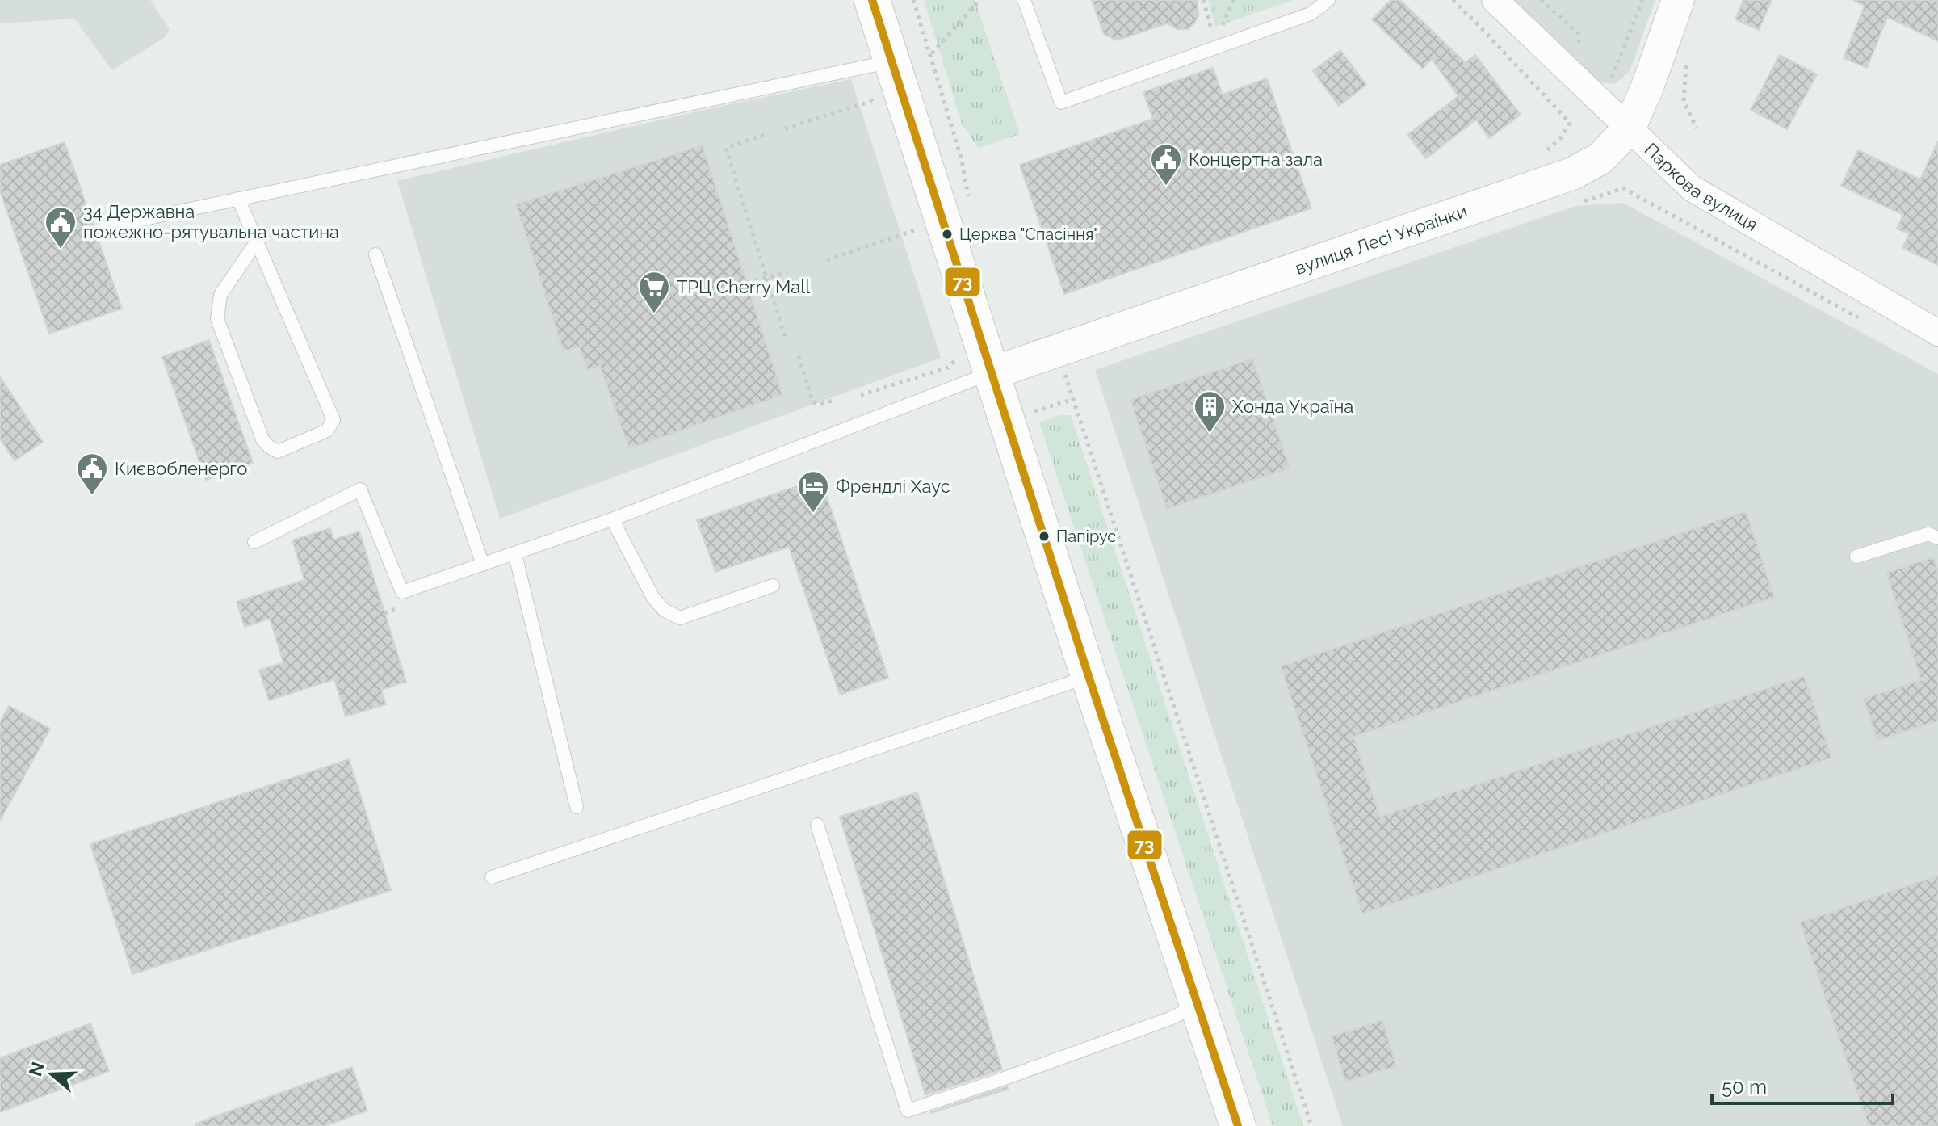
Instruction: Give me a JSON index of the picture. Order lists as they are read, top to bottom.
{
  "streets": {
    "street": ["Паркова вулиця", "вулиця Лесі Українки"]
  },
  "crossings": [
    ["Паркова вулиця", "вулиця Лесі Українки"]
  ],
  "places": {
    "public building": ["Концертна зала", "34 Державна пожежно-рятувальна частина", "Києвобленерго"],
    "other": ["Церква \"Спасіння\"", "Папірус"],
    "supermarket": ["ТРЦ Cherry Mall"],
    "building": ["Хонда Україна"],
    "hotel": ["Френдлі Хаус"]
  },
  "lines": ["transit line 73"],
  "scale_bar": "50 m",
  "north": "left"
}
